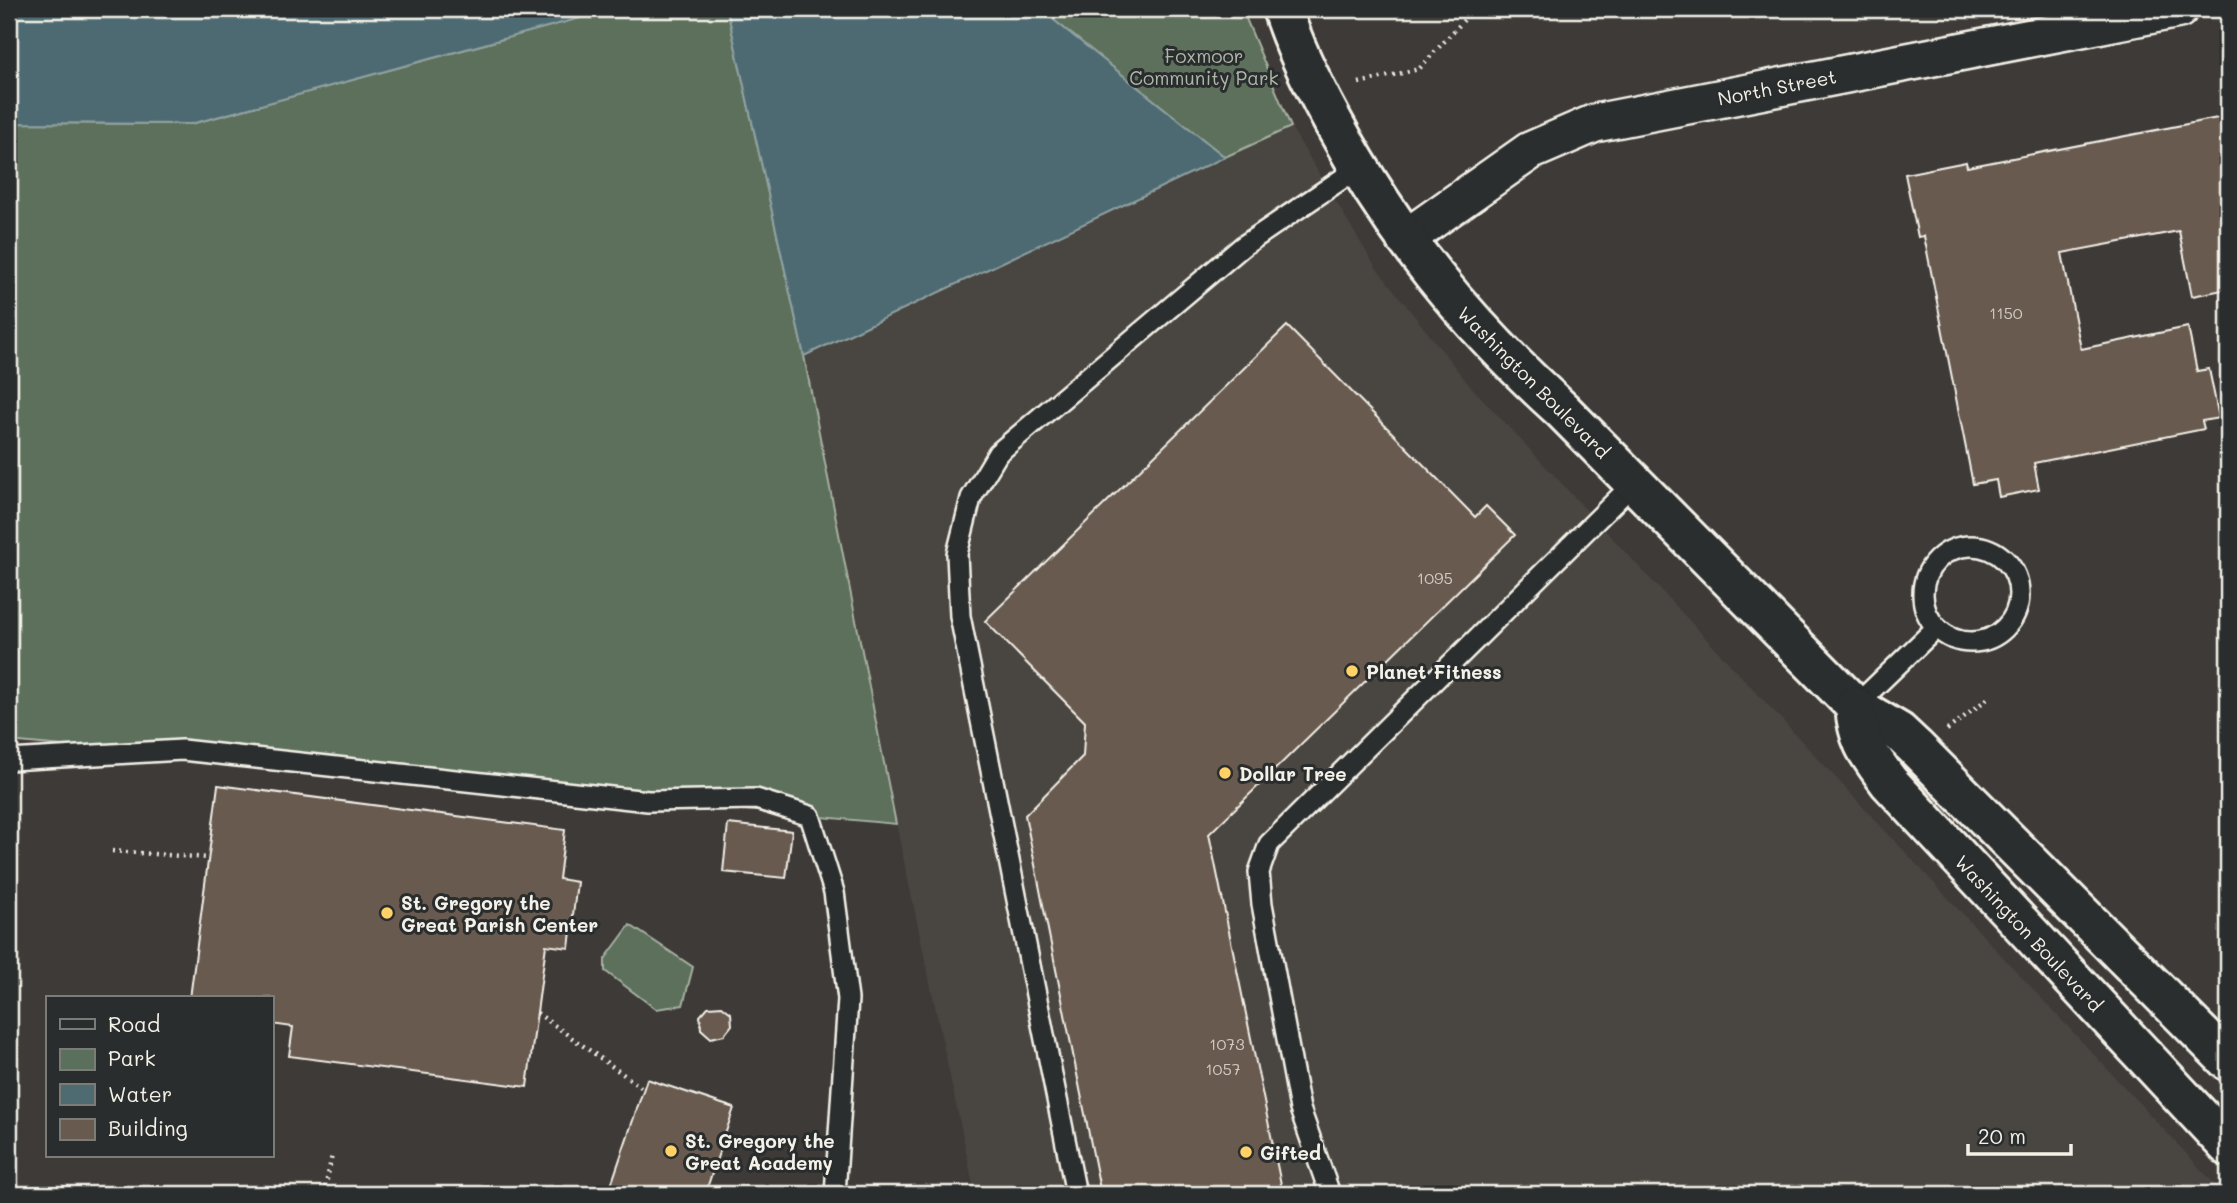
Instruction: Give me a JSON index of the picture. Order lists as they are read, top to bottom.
{
  "streets": {
    "street": ["North Street", "Washington Boulevard"]
  },
  "crossings": [
    ["North Street", "Washington Boulevard"]
  ],
  "parks": ["Foxmoor Community Park"],
  "places": [
    "Planet Fitness",
    "Dollar Tree",
    "St. Gregory the Great Parish Center",
    "St. Gregory the Great Academy",
    "Gifted"
  ],
  "house_numbers": [
    "1150",
    "1095",
    "1073",
    "1057"
  ],
  "legend": [
    "Road",
    "Park",
    "Water",
    "Building"
  ],
  "scale_bar": "20 m"
}
